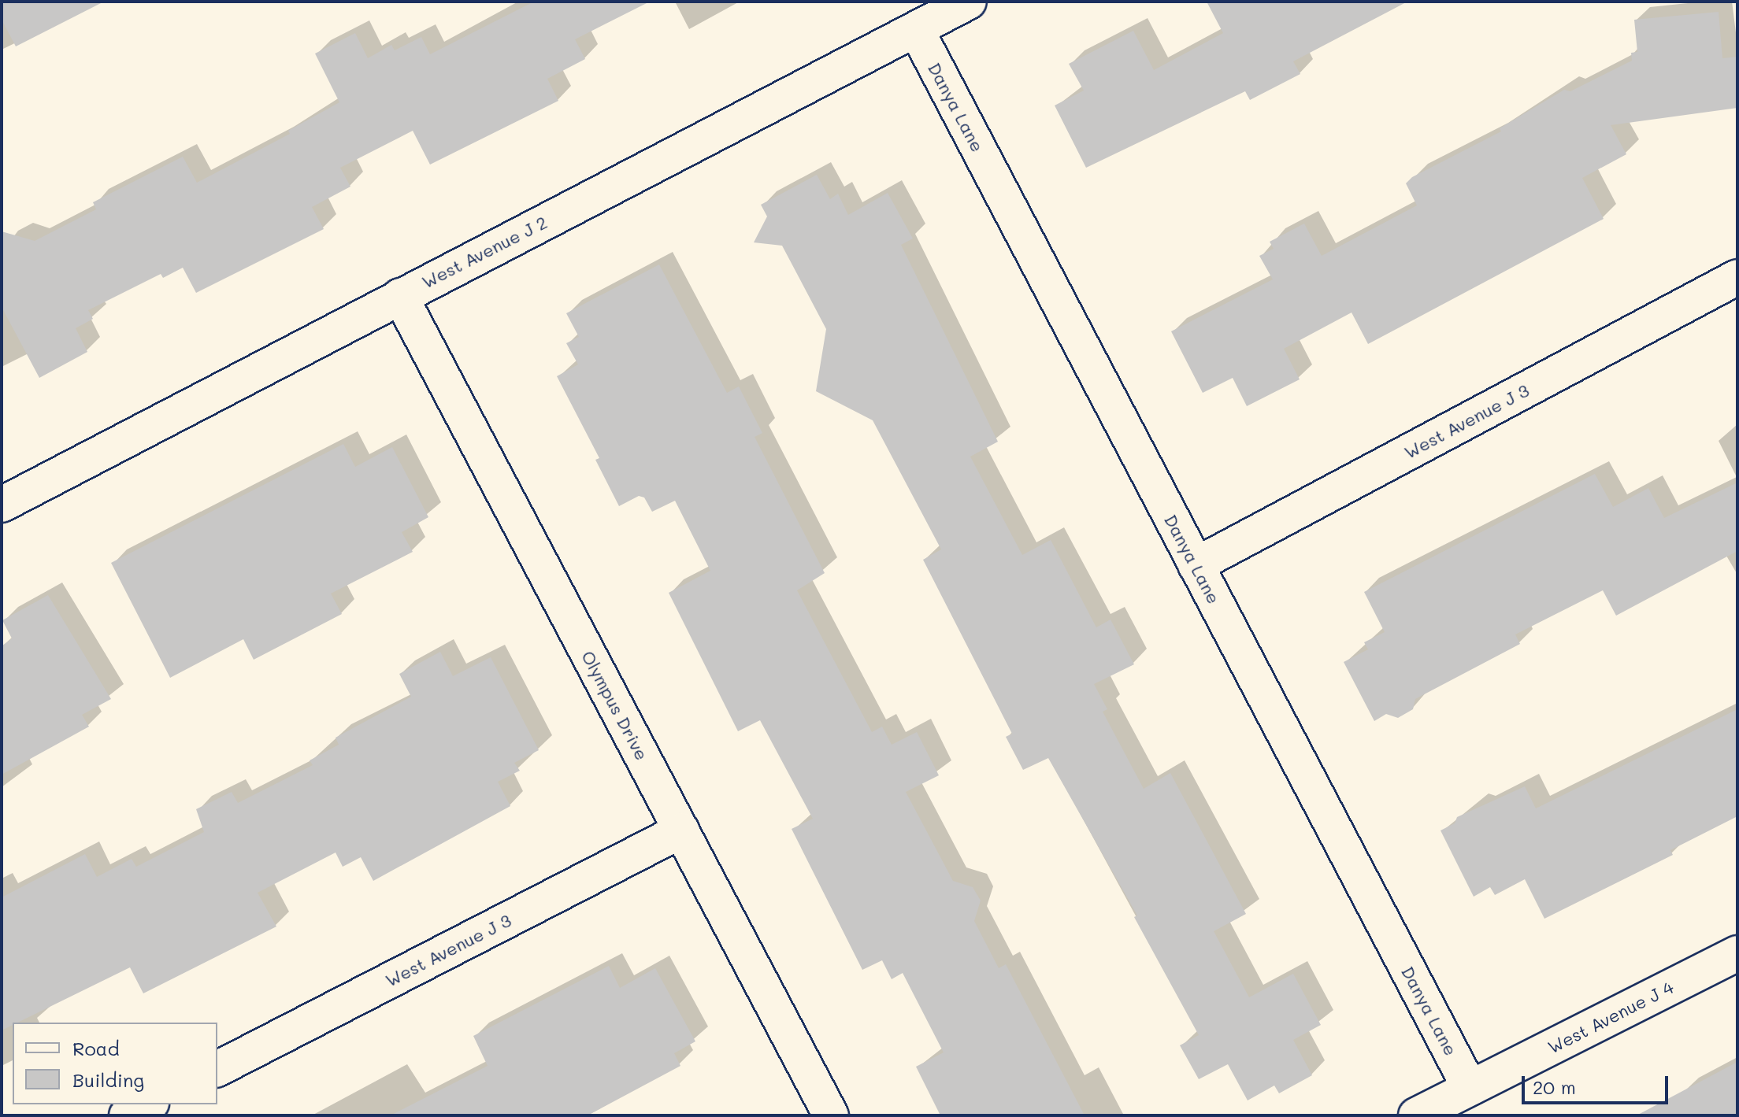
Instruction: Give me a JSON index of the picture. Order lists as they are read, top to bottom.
{
  "streets": {
    "street": [
      "Danya Lane",
      "West Avenue J 2",
      "West Avenue J 3",
      "Olympus Drive",
      "West Avenue J 4"
    ]
  },
  "crossings": [
    ["Danya Lane", "West Avenue J 2"],
    ["Danya Lane", "West Avenue J 3"],
    ["Danya Lane", "West Avenue J 4"],
    ["West Avenue J 2", "Olympus Drive"],
    ["West Avenue J 3", "Olympus Drive"]
  ],
  "legend": ["Road", "Building"],
  "scale_bar": "20 m"
}
